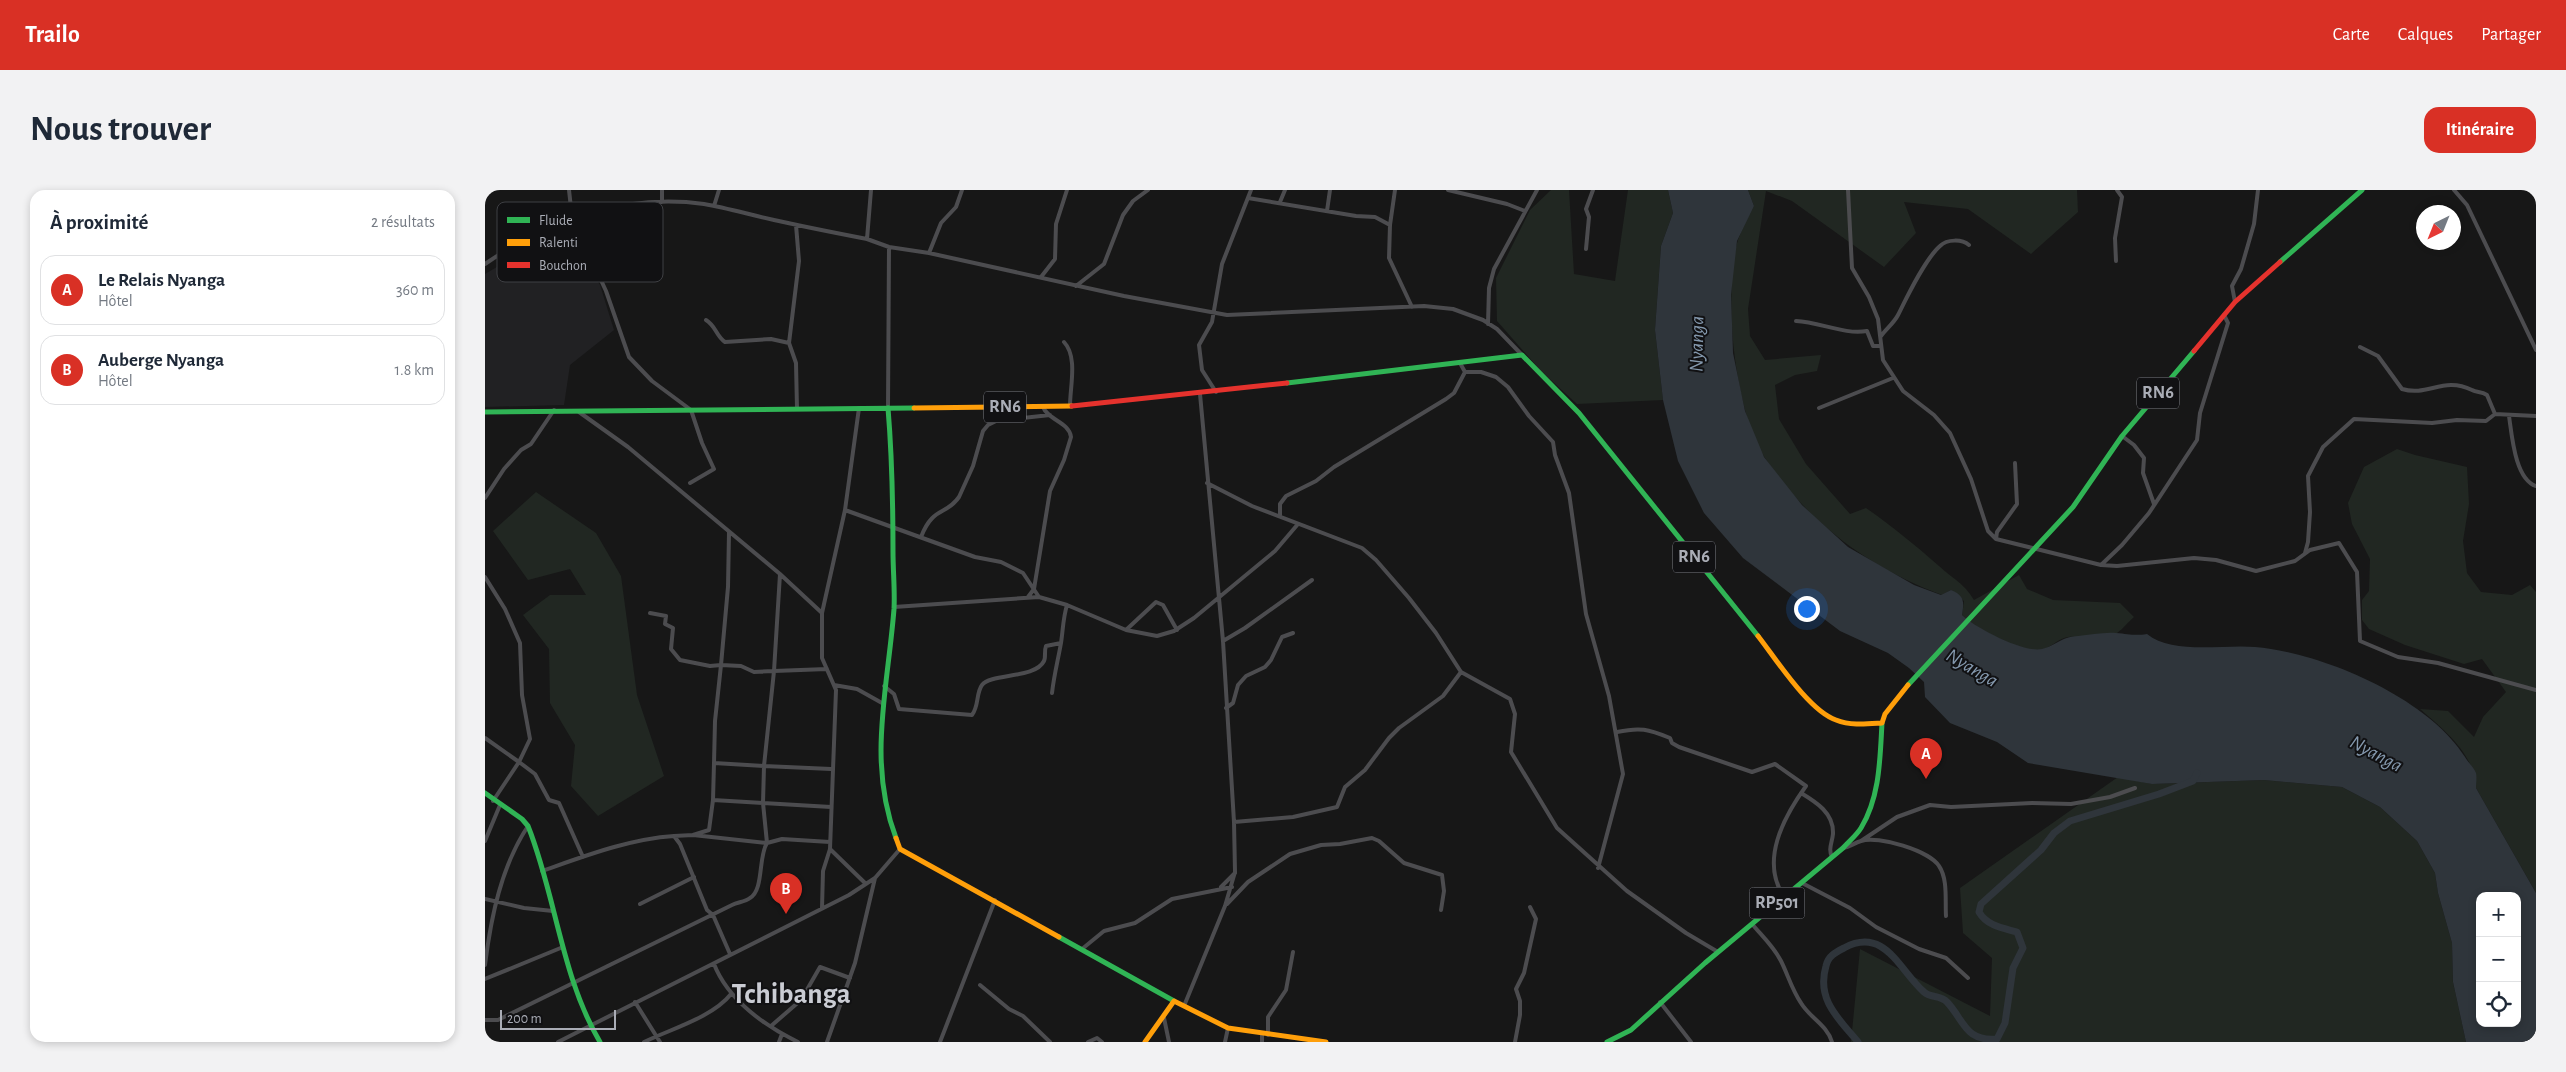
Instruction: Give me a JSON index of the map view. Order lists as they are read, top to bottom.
{
  "streets": {
    "main road": ["RN6", "RP501"]
  },
  "crossings": [
    ["RN6", "RP501"]
  ],
  "districts": ["Tchibanga"],
  "water": ["Nyanga"],
  "legend": ["Fluide", "Ralenti", "Bouchon"],
  "scale_bar": "200 m",
  "north": "bottom left",
  "page": {
    "header": "Trailo",
    "nav": ["Carte", "Calques", "Partager"],
    "buttons": "Itinéraire",
    "title": "Nous trouver",
    "heading": ["À proximité", "2 résultats"],
    "list": [
      {
        "mark": "A",
        "name": "Le Relais Nyanga",
        "note": "Hôtel",
        "value": "360 m"
      },
      {
        "mark": "B",
        "name": "Auberge Nyanga",
        "note": "Hôtel",
        "value": "1.8 km"
      }
    ],
    "pins": ["A", "B"],
    "map_buttons": ["+", "−"],
    "scale": "200 m"
  }
}
